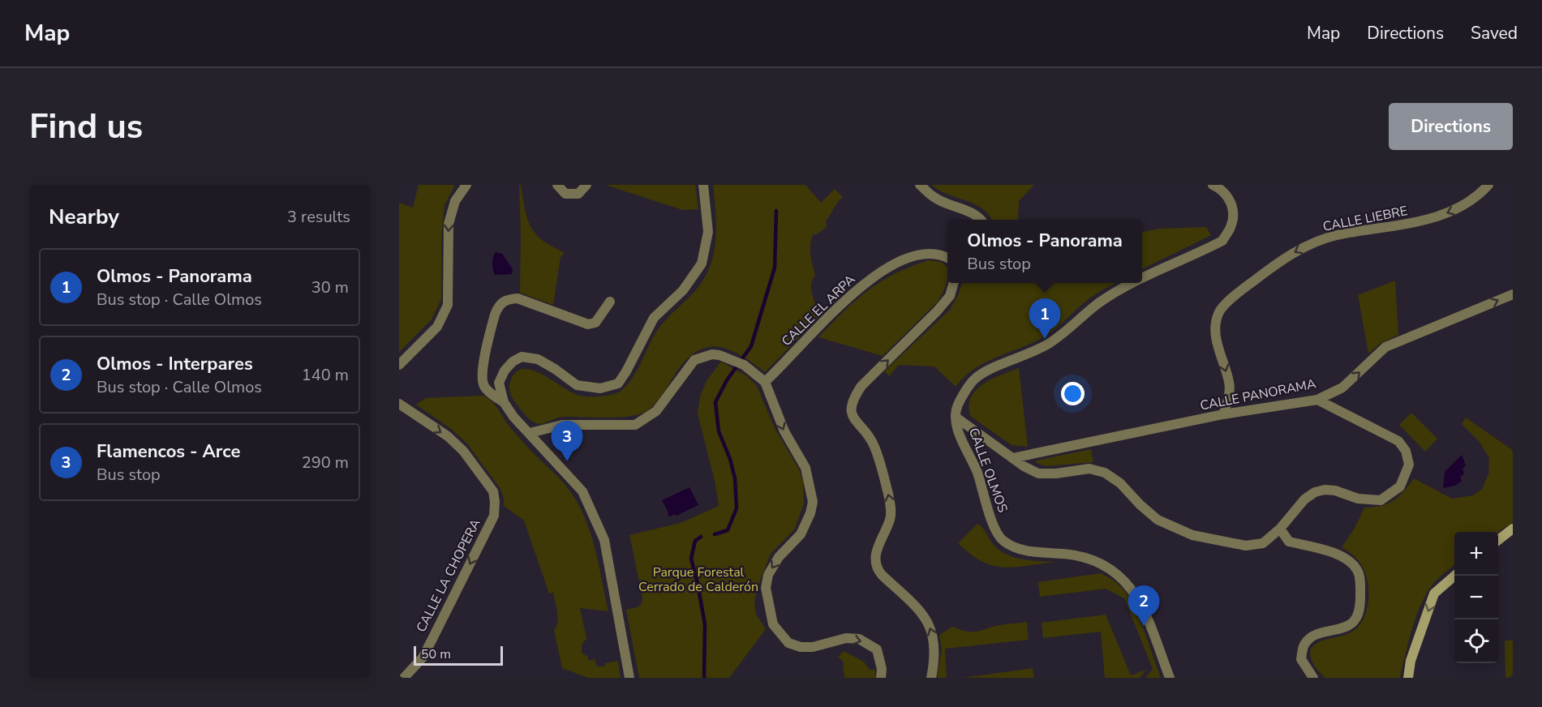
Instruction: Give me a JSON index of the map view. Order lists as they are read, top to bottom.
{
  "streets": {
    "street": [
      "CALLE LIEBRE",
      "CALLE EL ARPA",
      "CALLE PANORAMA",
      "CALLE OLMOS",
      "CALLE LA CHOPERA"
    ]
  },
  "crossings": [
    ["CALLE LIEBRE", "CALLE PANORAMA"]
  ],
  "one_way": ["CALLE LIEBRE", "CALLE PANORAMA", "CALLE LA CHOPERA"],
  "parks": ["Parque Forestal Cerrado de Calderón"],
  "scale_bar": "50 m",
  "page": {
    "header": "Map",
    "nav": ["Map", "Directions", "Saved"],
    "buttons": "Directions",
    "title": "Find us",
    "heading": ["Nearby", "3 results"],
    "popup": ["Olmos - Panorama", "Bus stop"],
    "list": [
      {
        "mark": "1",
        "name": "Olmos - Panorama",
        "note": "Bus stop · Calle Olmos",
        "value": "30 m"
      },
      {
        "mark": "2",
        "name": "Olmos - Interpares",
        "note": "Bus stop · Calle Olmos",
        "value": "140 m"
      },
      {
        "mark": "3",
        "name": "Flamencos - Arce",
        "note": "Bus stop",
        "value": "290 m"
      }
    ],
    "pins": ["1", "3", "2"],
    "map_buttons": ["+", "−"],
    "scale": "50 m"
  }
}
